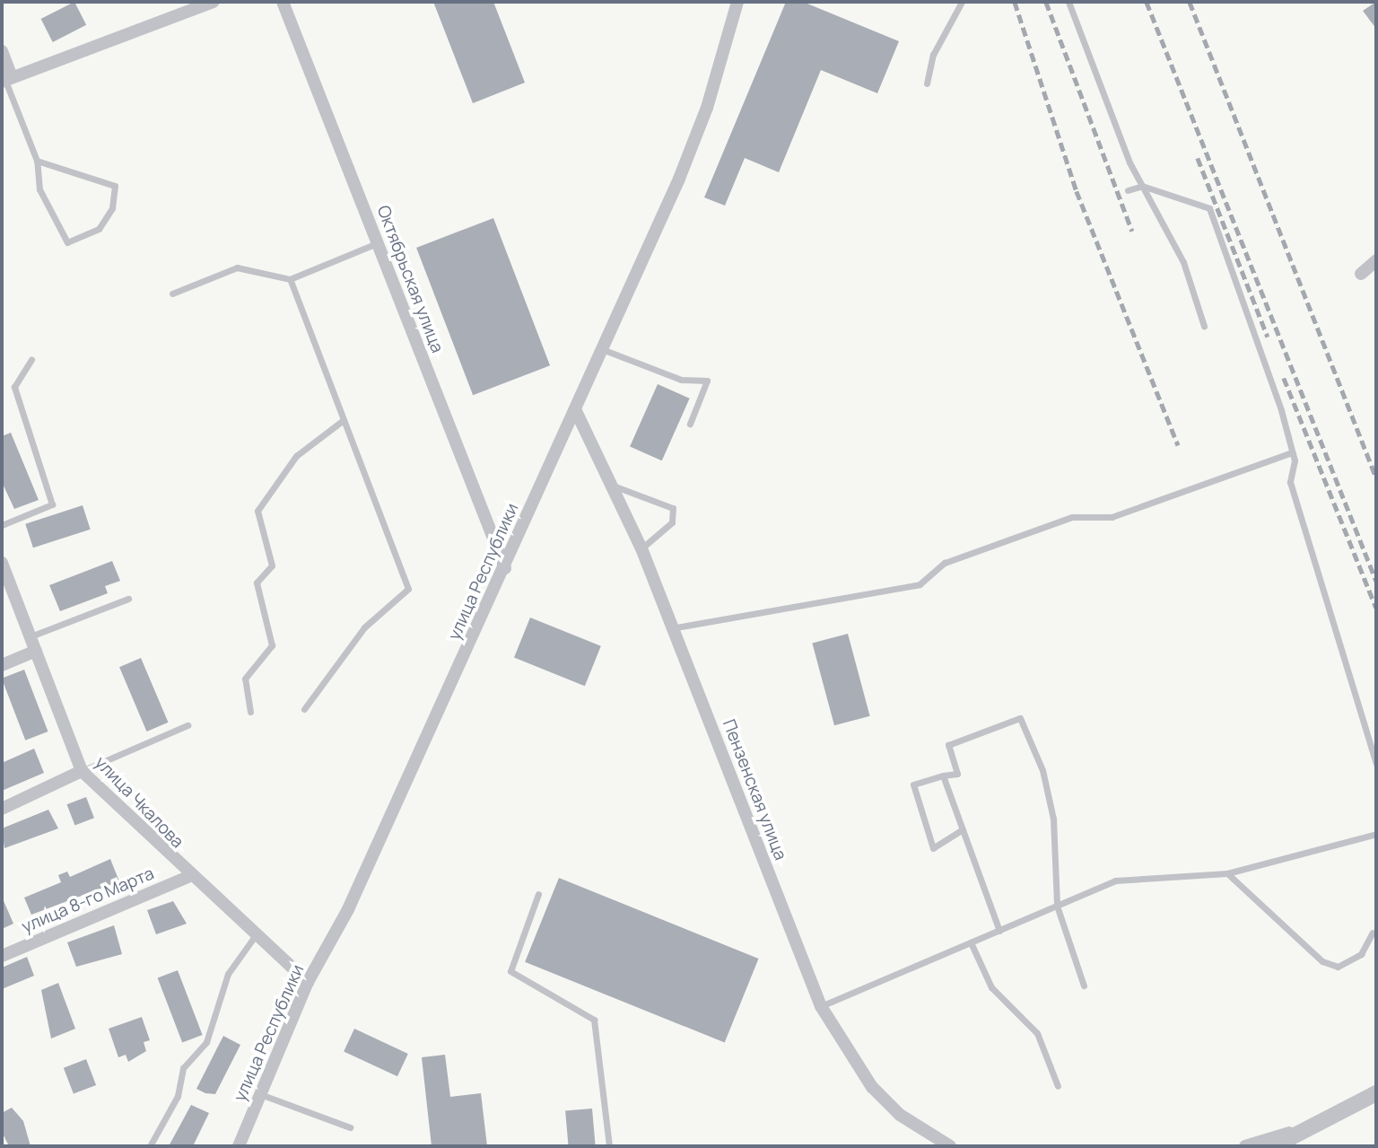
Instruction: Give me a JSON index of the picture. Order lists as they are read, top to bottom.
{
  "streets": {
    "street": [
      "Октябрьская улица",
      "улица Республики",
      "Пензенская улица",
      "улица Чкалова",
      "улица 8-го Марта"
    ]
  },
  "crossings": [
    ["Октябрьская улица", "улица Республики"],
    ["улица Республики", "Пензенская улица"],
    ["улица Республики", "улица Чкалова"],
    ["улица Чкалова", "улица 8-го Марта"]
  ]
}
